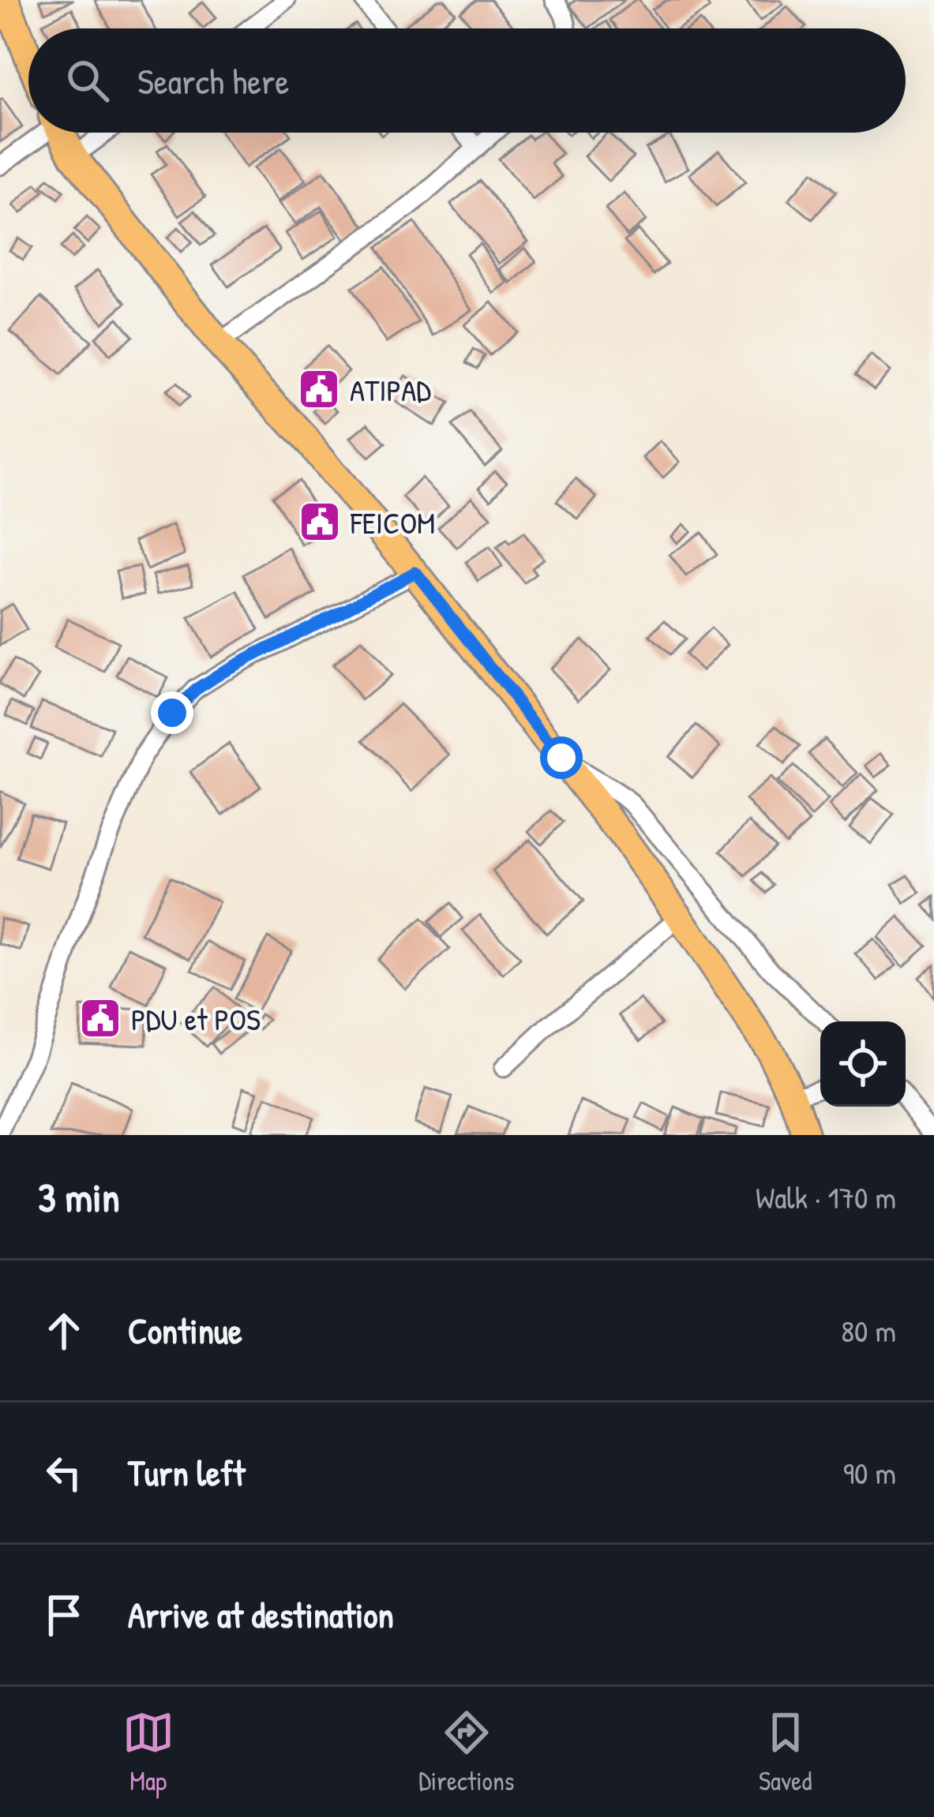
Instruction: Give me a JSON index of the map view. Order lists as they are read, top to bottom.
{
  "places": {
    "public building": ["ATIPAD", "FEICOM", "PDU et POS"]
  },
  "page": {
    "search": "Search here",
    "heading": ["3 min", "Walk · 170 m"],
    "list": [
      ["Continue", "80 m"],
      ["Turn left", "90 m"],
      "Arrive at destination"
    ],
    "nav": ["Map", "Directions", "Saved"]
  }
}
